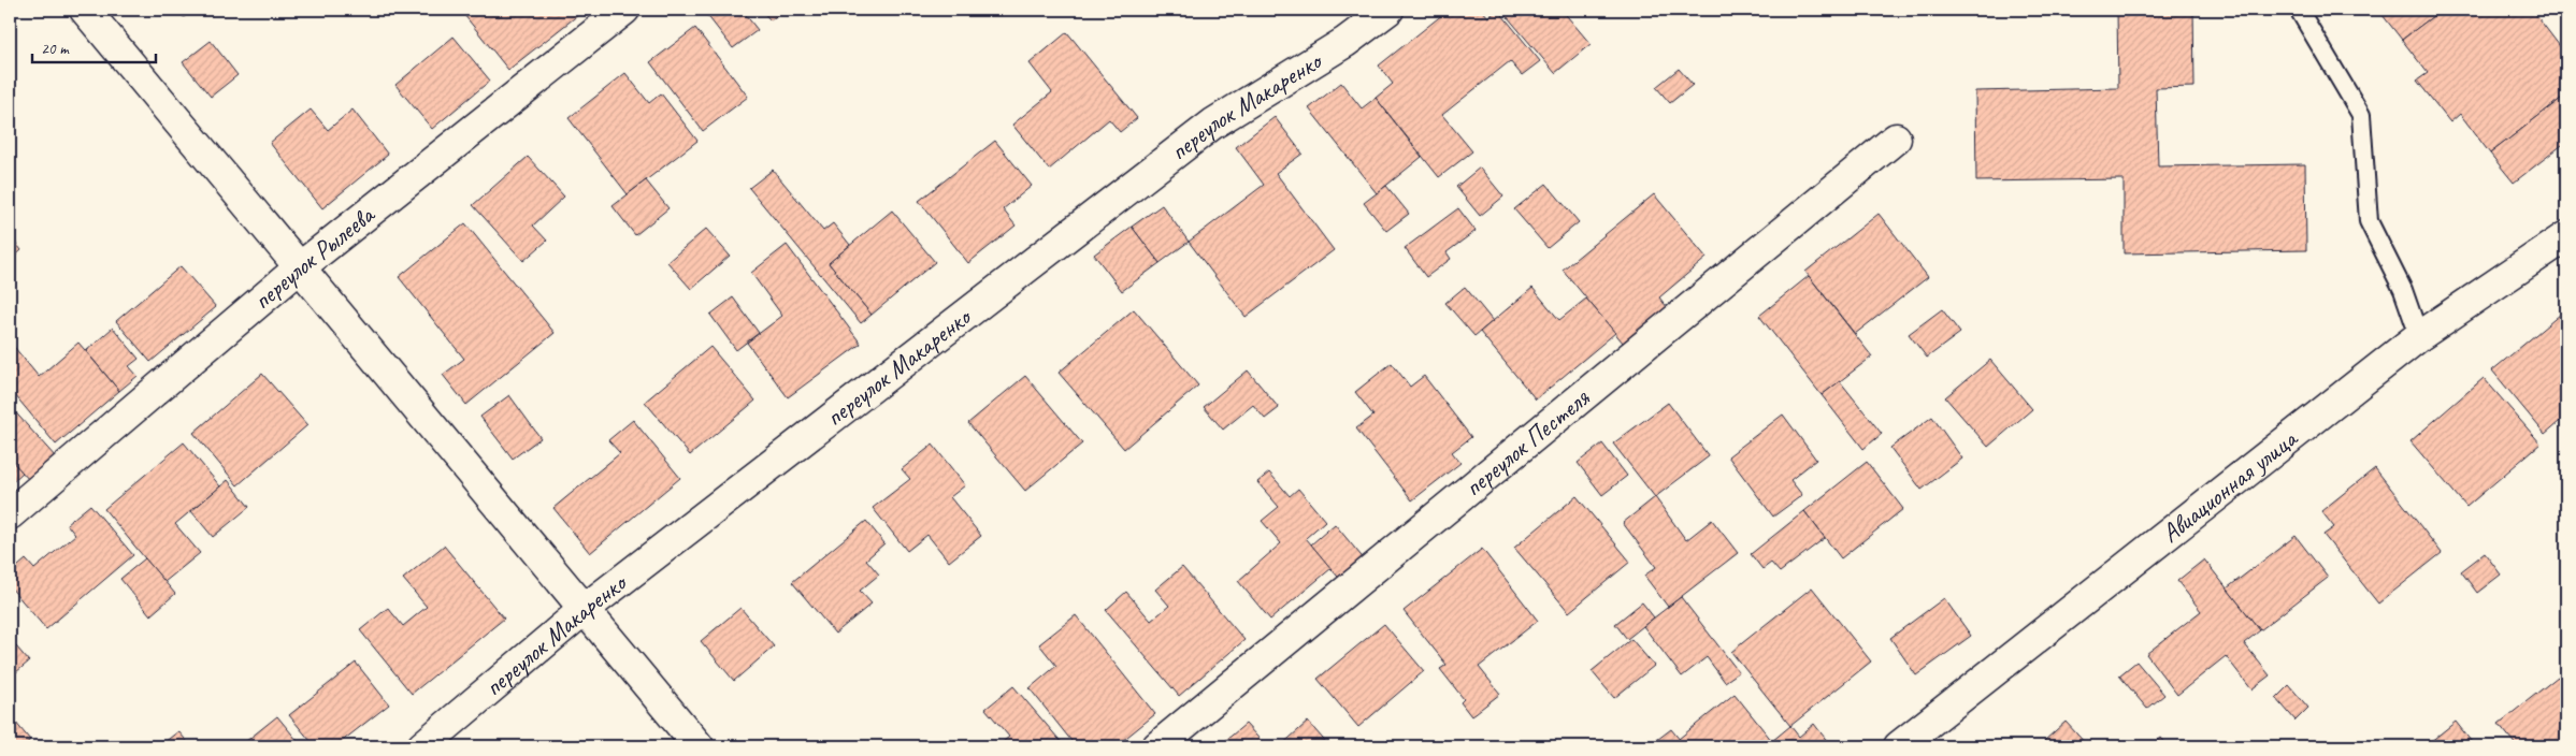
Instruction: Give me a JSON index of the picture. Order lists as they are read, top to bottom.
{
  "streets": {
    "street": [
      "переулок Макаренко",
      "переулок Рылеева",
      "переулок Пестеля",
      "Авиационная улица"
    ]
  },
  "scale_bar": "20 m"
}
